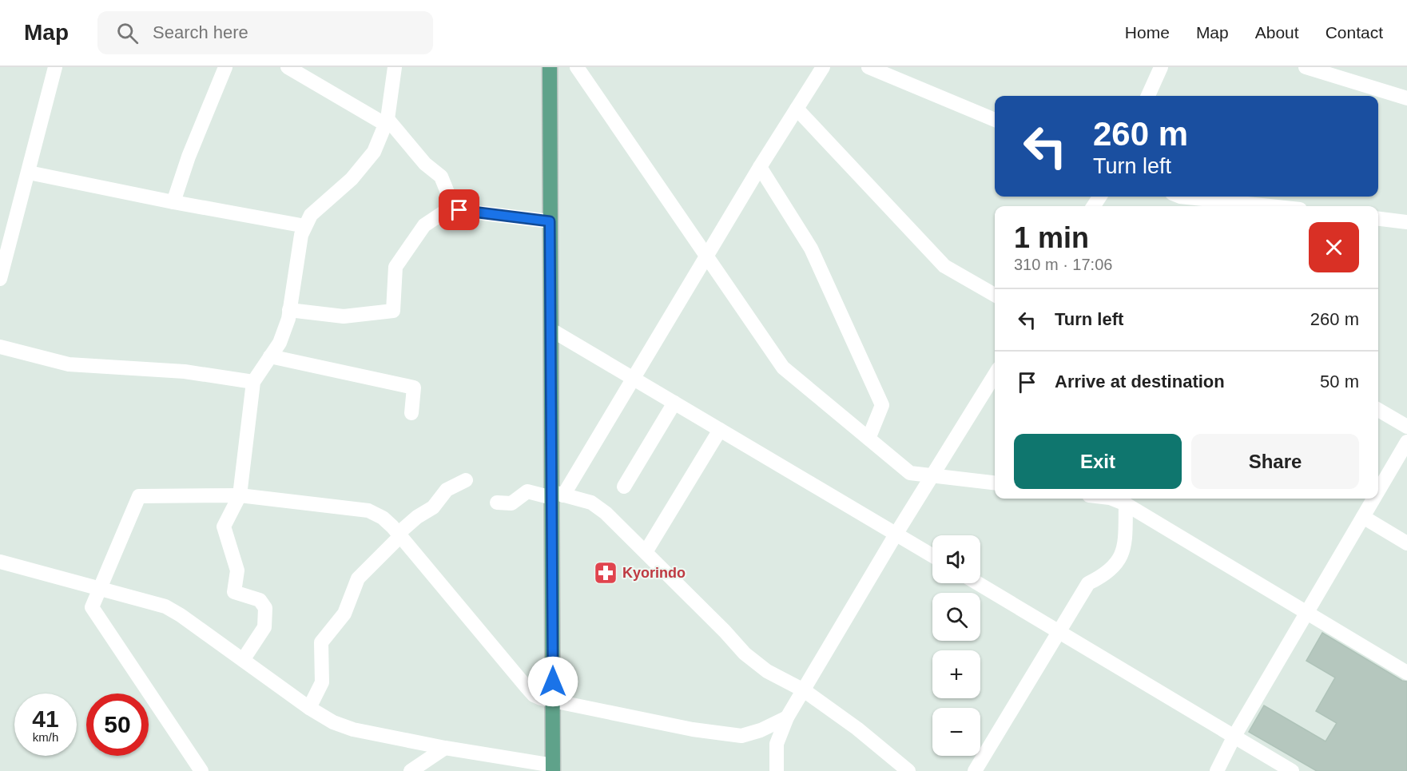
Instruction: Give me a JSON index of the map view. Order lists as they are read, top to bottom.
{
  "places": {
    "pharmacy": ["Kyorindo"]
  },
  "page": {
    "header": "Map",
    "search": "Search here",
    "nav": [
      "Home",
      "Map",
      "About",
      "Contact"
    ],
    "turn": ["260 m", "Turn left"],
    "heading": ["1 min", "310 m · 17:06"],
    "list": [
      {
        "name": "Turn left",
        "value": "260 m"
      },
      {
        "name": "Arrive at destination",
        "value": "50 m"
      }
    ],
    "buttons": ["Exit", "Share"],
    "map_buttons": ["+", "−"],
    "speed": "41 km/h",
    "limit": "50"
  }
}
